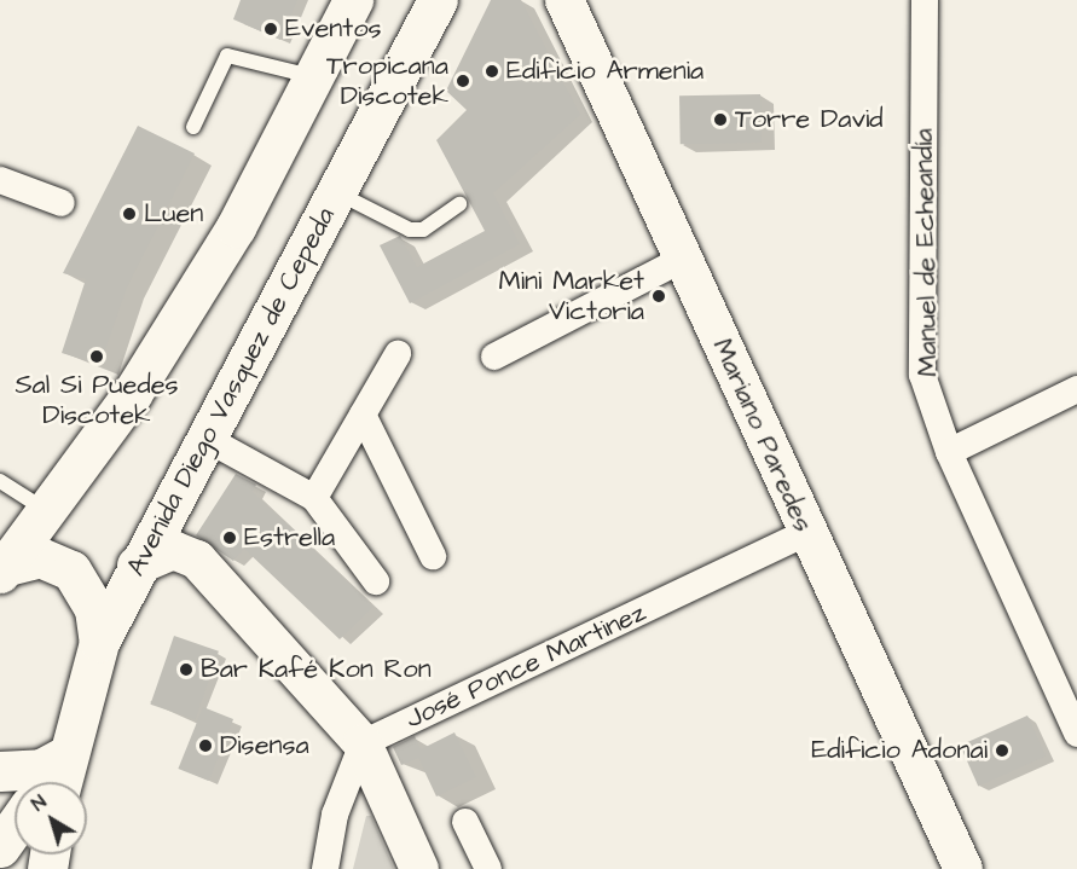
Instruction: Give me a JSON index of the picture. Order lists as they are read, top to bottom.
{
  "streets": {
    "main road": ["Avenida Diego Vasquez de Cepeda", "Mariano Paredes"],
    "street": ["Manuel de Echeandía", "José Ponce Martinez"]
  },
  "crossings": [
    ["Mariano Paredes", "José Ponce Martinez"]
  ],
  "places": [
    "Eventos",
    "Edificio Armenia",
    "Tropicana Discotek",
    "Torre David",
    "Luen",
    "Mini Market Victoria",
    "Sal Si Puedes Discotek",
    "Estrella",
    "Bar Kafé Kon Ron",
    "Disensa",
    "Edificio Adonai"
  ],
  "north": "top left"
}
